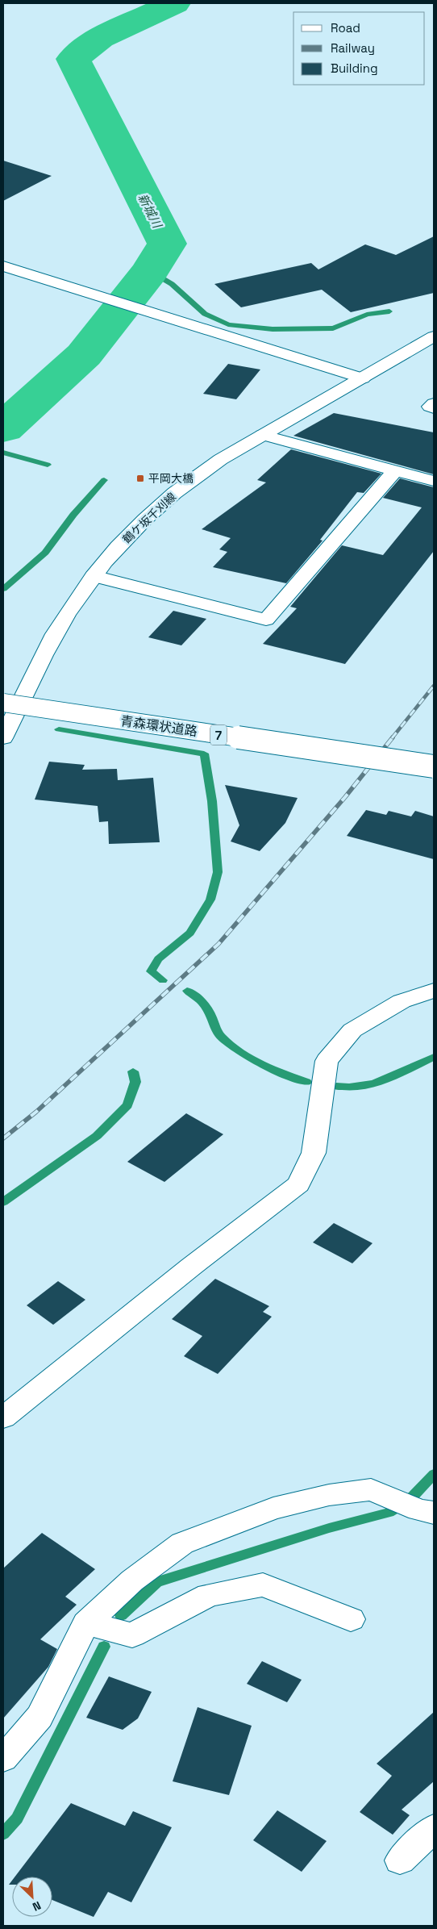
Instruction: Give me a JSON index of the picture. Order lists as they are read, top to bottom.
{
  "streets": {
    "main road": ["鶴ケ坂千刈線", "青森環状道路", "7"]
  },
  "water": ["新城川"],
  "places": {
    "transit": ["平岡大橋"]
  },
  "legend": ["Road", "Railway", "Building"],
  "north": "bottom right"
}
